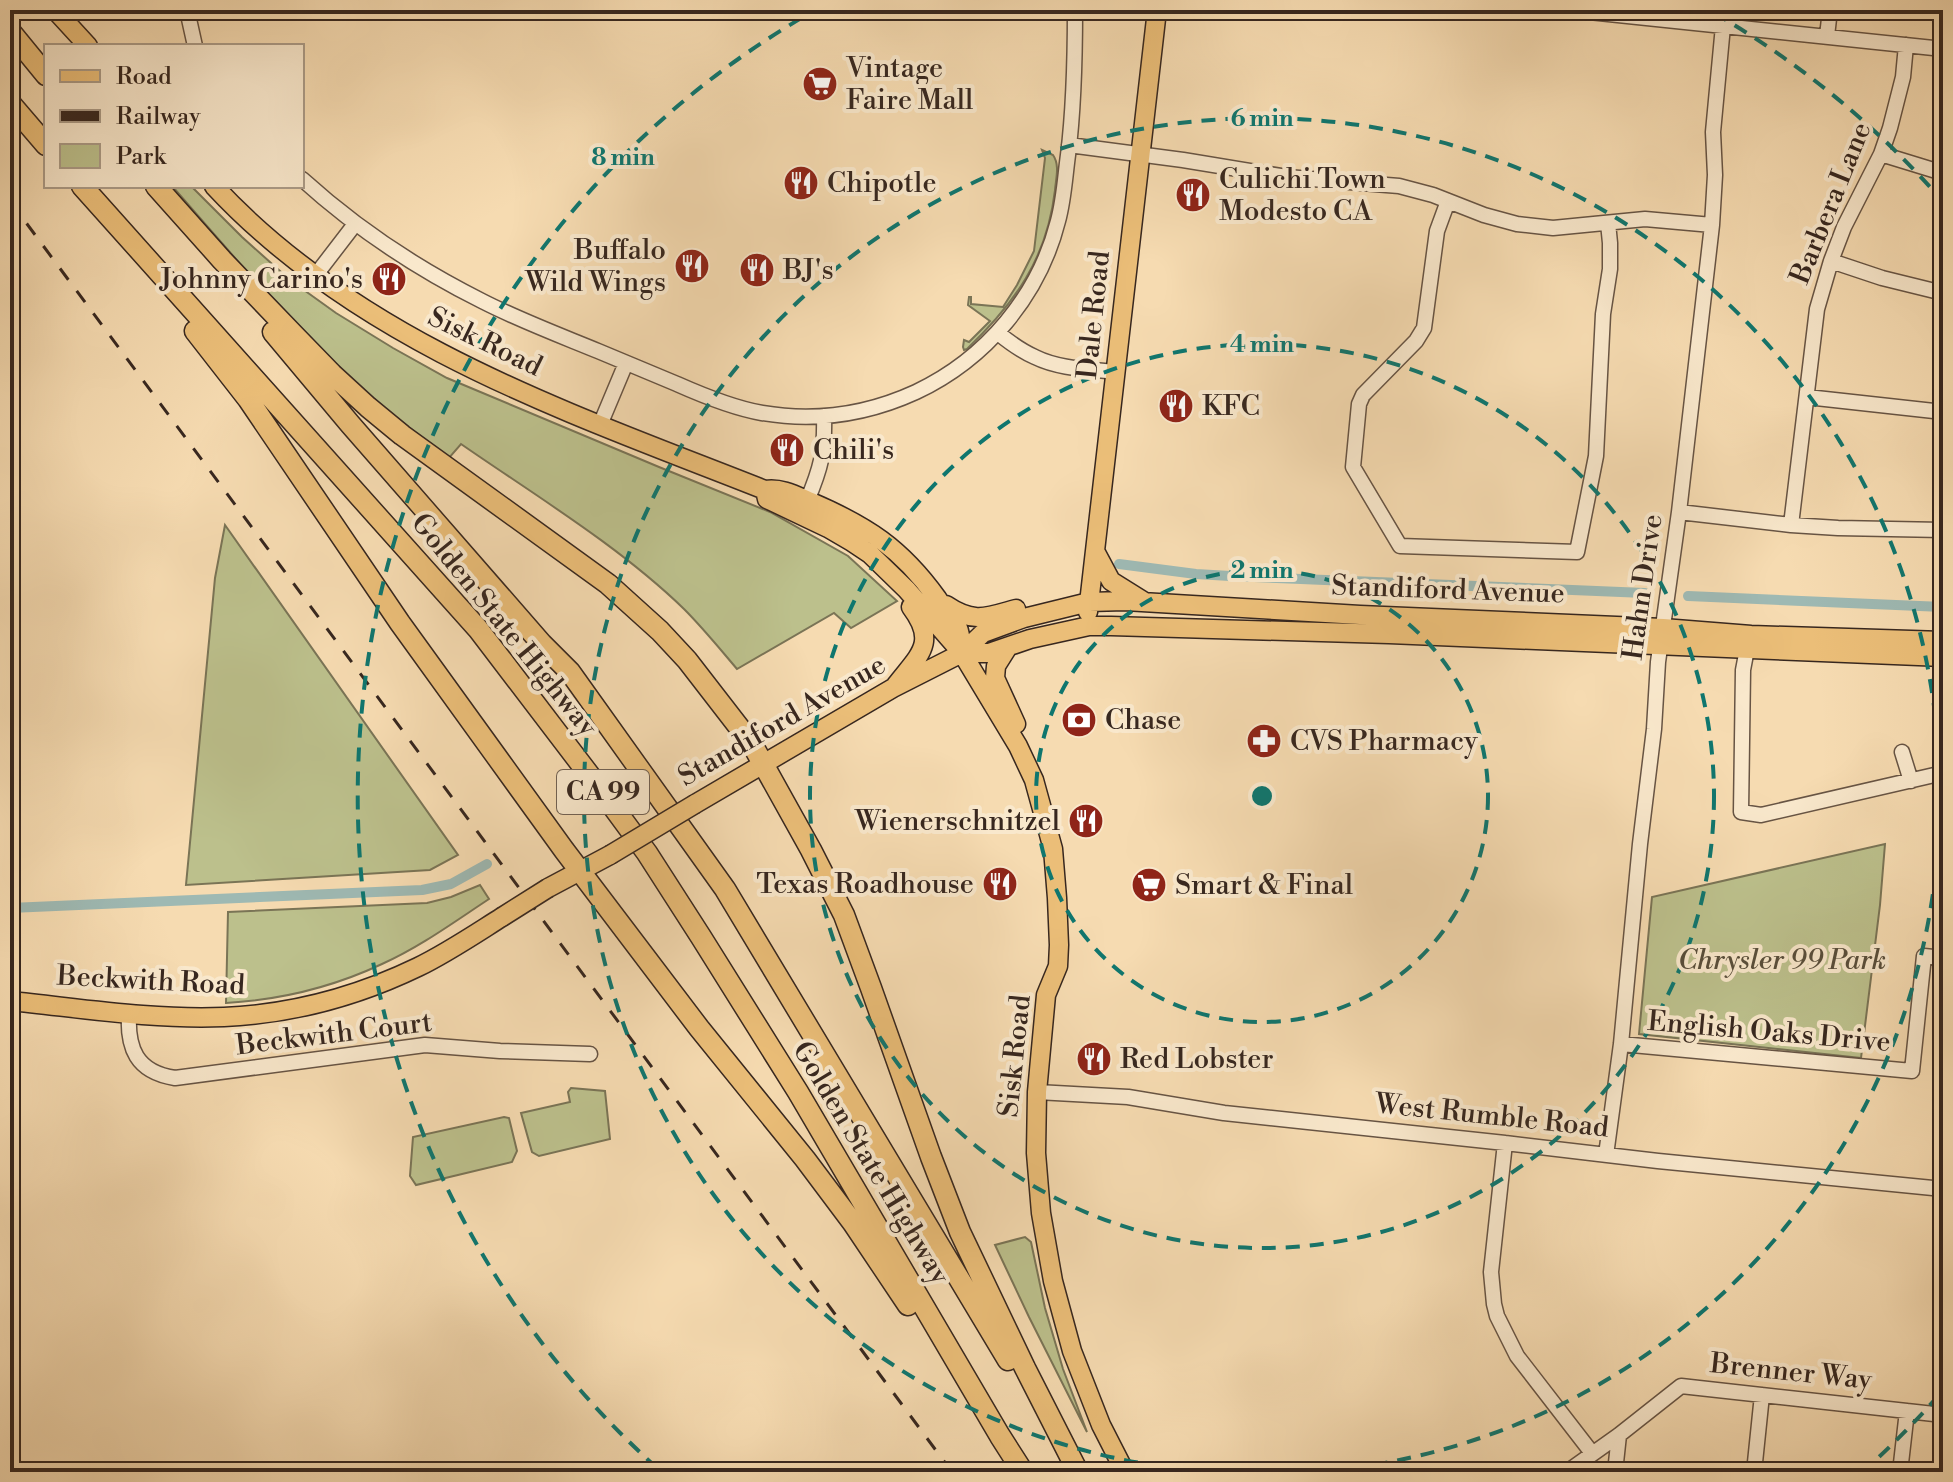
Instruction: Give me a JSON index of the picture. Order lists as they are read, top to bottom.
{
  "streets": {
    "highway": ["Golden State Highway", "CA 99"],
    "main road": [
      "Dale Road",
      "Sisk Road",
      "Standiford Avenue",
      "Beckwith Road"
    ],
    "street": [
      "Barbera Lane",
      "Hahn Drive",
      "English Oaks Drive",
      "Beckwith Court",
      "West Rumble Road",
      "Brenner Way"
    ]
  },
  "crossings": [
    ["Dale Road", "Standiford Avenue"],
    ["Sisk Road", "Standiford Avenue"],
    ["Sisk Road", "West Rumble Road"],
    ["Hahn Drive", "Standiford Avenue"],
    ["Hahn Drive", "English Oaks Drive"],
    ["Hahn Drive", "West Rumble Road"],
    ["Standiford Avenue", "Beckwith Road"],
    ["Beckwith Road", "Beckwith Court"]
  ],
  "parks": ["Chrysler 99 Park"],
  "places": {
    "supermarket": ["Vintage Faire Mall", "Smart & Final"],
    "restaurant": [
      "Chipotle",
      "Culichi Town Modesto CA",
      "Buffalo Wild Wings",
      "BJ's",
      "Johnny Carino's",
      "KFC",
      "Chili's",
      "Wienerschnitzel",
      "Texas Roadhouse",
      "Red Lobster"
    ],
    "bank": ["Chase"],
    "pharmacy": ["CVS Pharmacy"]
  },
  "legend": ["Road", "Railway", "Park"],
  "rings": [
    "6 min",
    "8 min",
    "4 min",
    "2 min"
  ]
}
